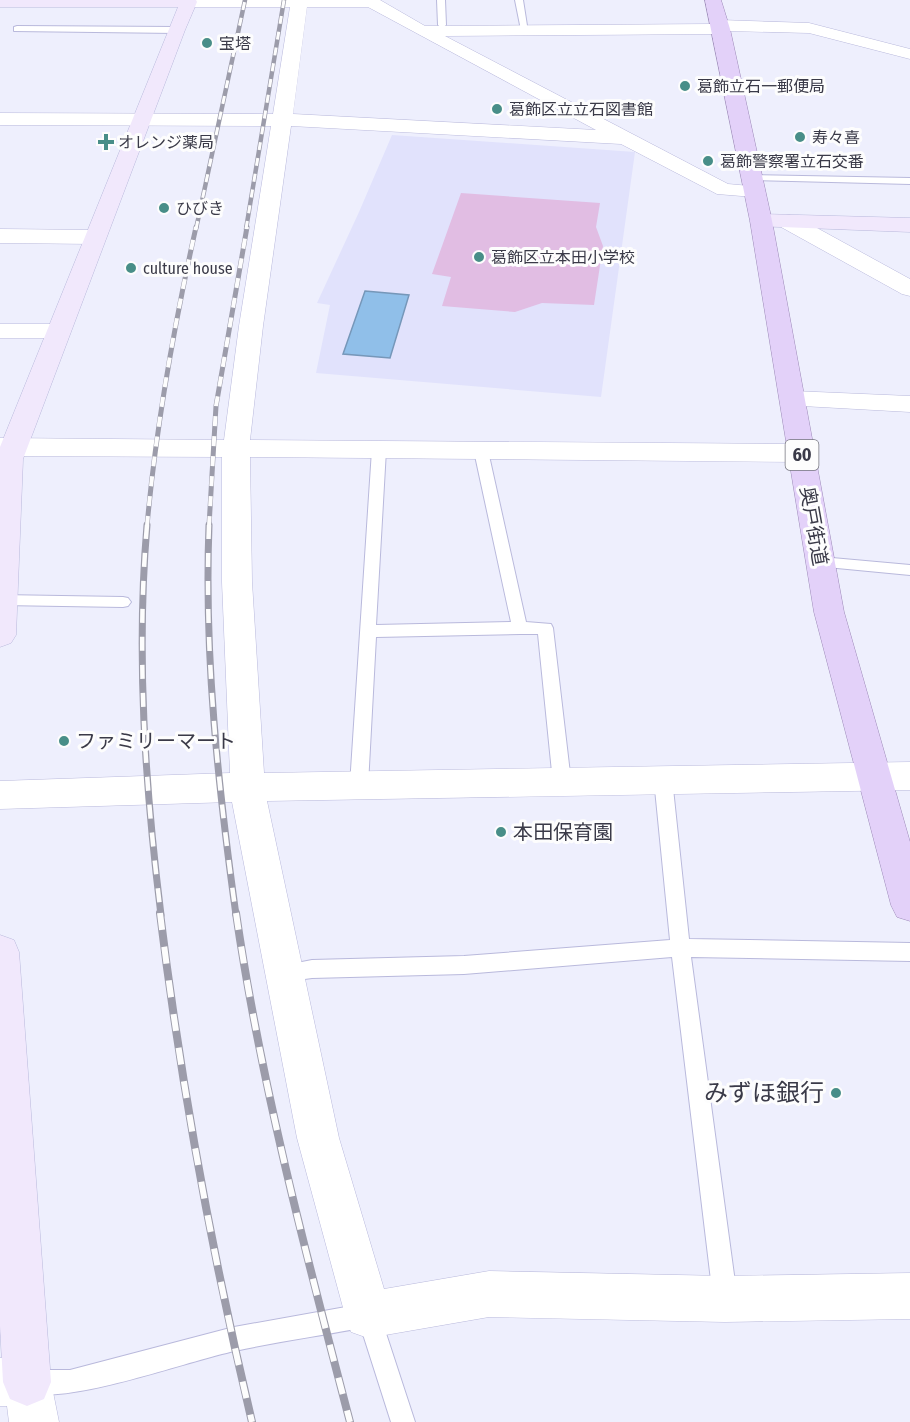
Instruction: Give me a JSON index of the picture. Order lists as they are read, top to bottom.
{
  "streets": {
    "main road": ["60", "奥戸街道"]
  },
  "places": {
    "other": [
      "宝塔",
      "葛飾立石一郵便局",
      "葛飾区立立石図書館",
      "寿々喜",
      "葛飾警察署立石交番",
      "ひびき",
      "葛飾区立本田小学校",
      "culture house",
      "ファミリーマート",
      "本田保育園",
      "みずほ銀行"
    ],
    "health": ["オレンジ薬局"]
  }
}
